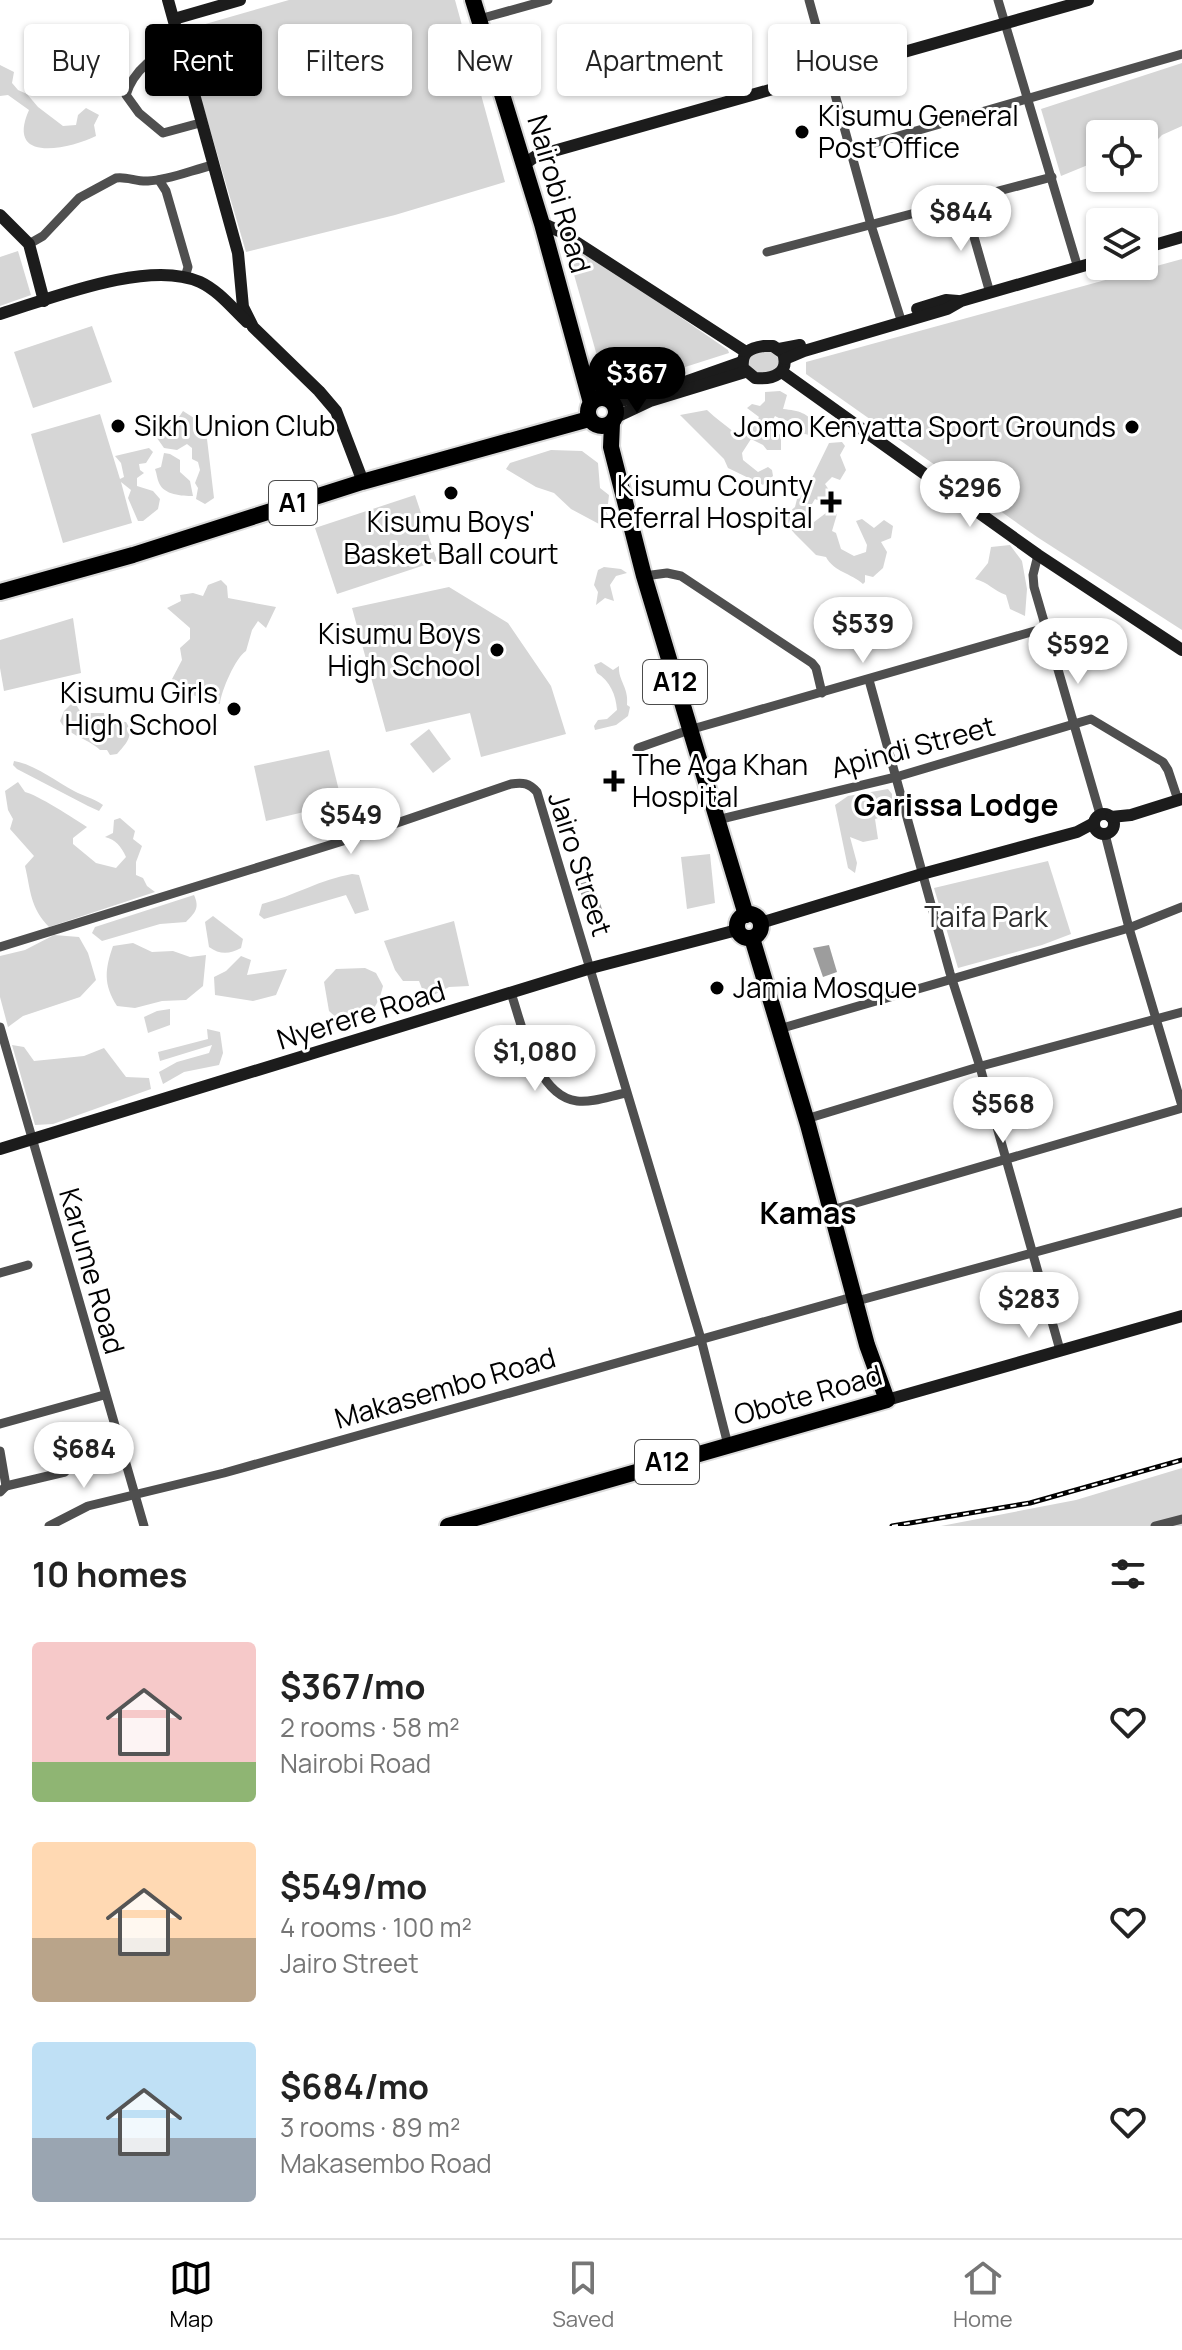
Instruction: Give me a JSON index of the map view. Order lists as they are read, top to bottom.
{
  "streets": {
    "highway": [
      "Nairobi Road",
      "A1",
      "A12",
      "Obote Road"
    ],
    "main road": ["Nyerere Road"],
    "street": [
      "Apindi Street",
      "Jairo Street",
      "Karume Road",
      "Makasembo Road"
    ]
  },
  "crossings": [
    ["Nairobi Road", "A1"],
    ["Nairobi Road", "A12"],
    ["A1", "A12"],
    ["A12", "Apindi Street"],
    ["A12", "Nyerere Road"],
    ["A12", "Makasembo Road"],
    ["A12", "Obote Road"],
    ["Jairo Street", "Nyerere Road"],
    ["Jairo Street", "Makasembo Road"],
    ["Jairo Street", "Obote Road"],
    ["Nyerere Road", "Karume Road"],
    ["Karume Road", "Makasembo Road"]
  ],
  "districts": ["Garissa Lodge", "Kamas"],
  "parks": ["Taifa Park"],
  "places": {
    "other": [
      "Kisumu General Post Office",
      "Sikh Union Club",
      "Jomo Kenyatta Sport Grounds",
      "Kisumu Boys' Basket Ball court",
      "Kisumu Boys High School",
      "Kisumu Girls High School",
      "Jamia Mosque"
    ],
    "health": ["Kisumu County Referral Hospital", "The Aga Khan Hospital"]
  },
  "page": {
    "chip": [
      "Buy",
      "Rent",
      "Filters",
      "New",
      "Apartment",
      "House"
    ],
    "price": [
      "$844",
      "$367",
      "$296",
      "$539",
      "$592",
      "$549",
      "$1,080",
      "$568",
      "$283",
      "$684"
    ],
    "heading": "10 homes",
    "list": [
      {
        "name": "$367/mo",
        "note": "2 rooms · 58 m² · Nairobi Road"
      },
      {
        "name": "$549/mo",
        "note": "4 rooms · 100 m² · Jairo Street"
      },
      {
        "name": "$684/mo",
        "note": "3 rooms · 89 m² · Makasembo Road"
      }
    ],
    "tabs": ["Map", "Saved", "Home"]
  }
}
